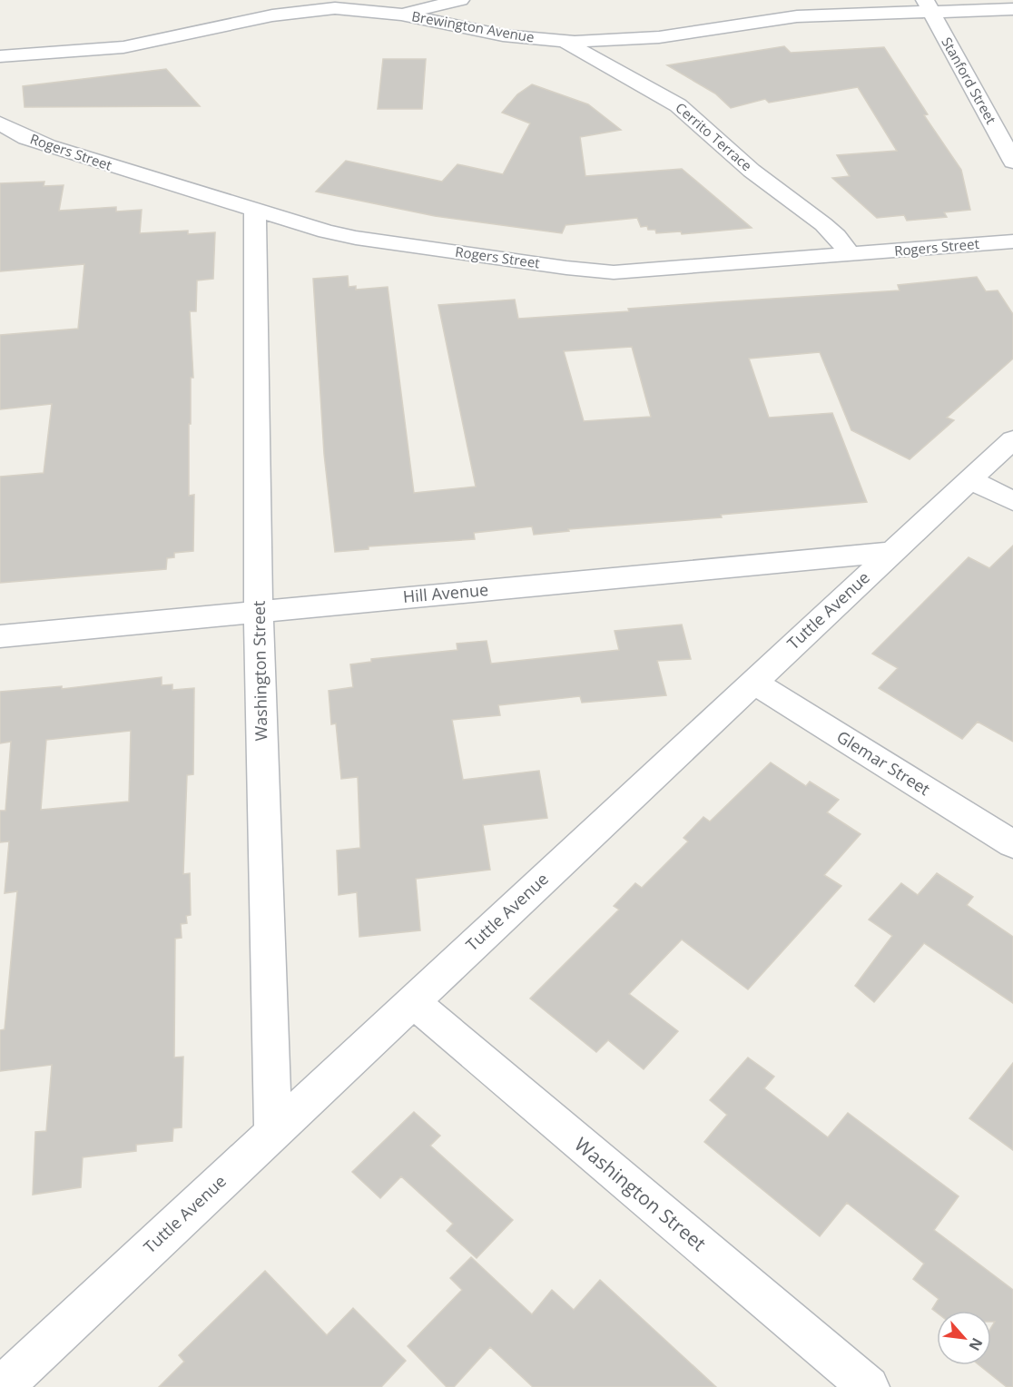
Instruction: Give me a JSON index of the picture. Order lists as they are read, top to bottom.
{
  "streets": {
    "street": [
      "Brewington Avenue",
      "Stanford Street",
      "Cerrito Terrace",
      "Rogers Street",
      "Hill Avenue",
      "Tuttle Avenue",
      "Washington Street",
      "Glemar Street"
    ]
  },
  "crossings": [
    ["Brewington Avenue", "Stanford Street"],
    ["Brewington Avenue", "Cerrito Terrace"],
    ["Cerrito Terrace", "Rogers Street"],
    ["Rogers Street", "Washington Street"],
    ["Hill Avenue", "Tuttle Avenue"],
    ["Hill Avenue", "Washington Street"],
    ["Tuttle Avenue", "Washington Street"],
    ["Tuttle Avenue", "Glemar Street"]
  ],
  "north": "bottom right"
}
